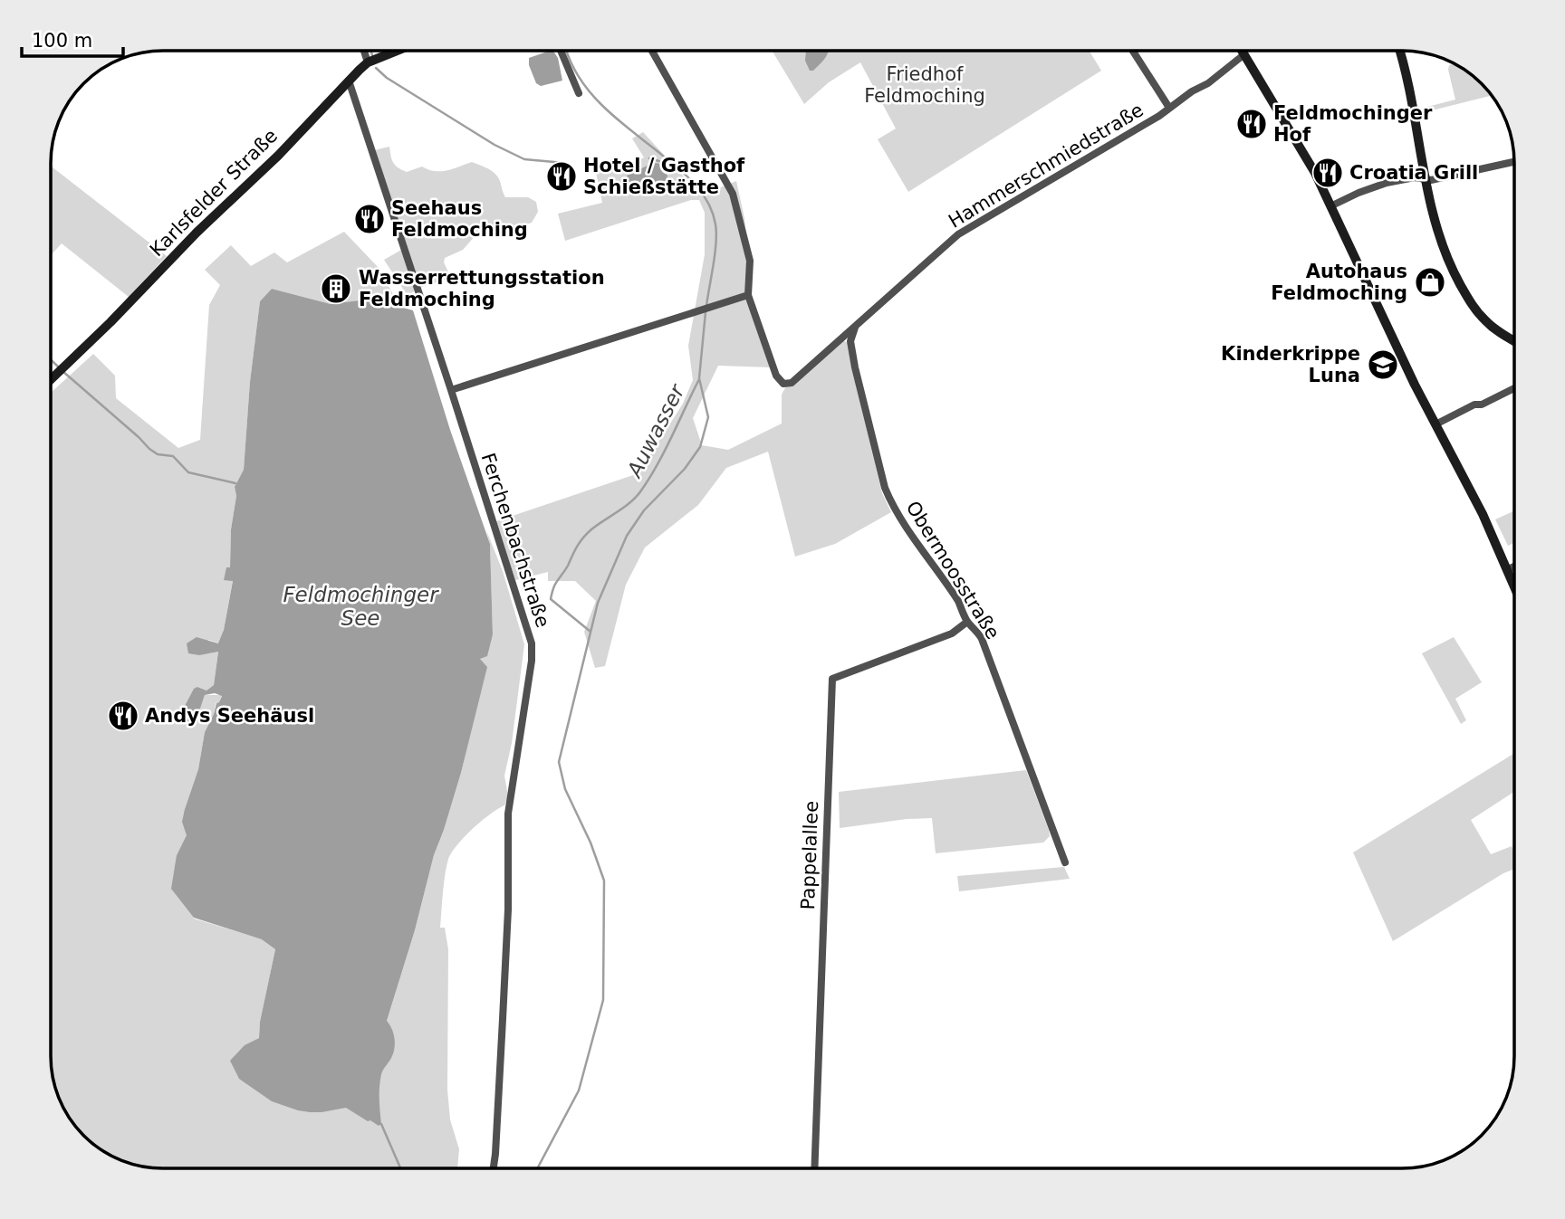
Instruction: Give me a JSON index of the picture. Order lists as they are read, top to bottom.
{
  "streets": {
    "main road": ["Karlsfelder Straße"],
    "street": [
      "Hammerschmiedstraße",
      "Ferchenbachstraße",
      "Obermoosstraße",
      "Pappelallee"
    ]
  },
  "crossings": [
    ["Hammerschmiedstraße", "Obermoosstraße"],
    ["Karlsfelder Straße", "Ferchenbachstraße"],
    ["Obermoosstraße", "Pappelallee"]
  ],
  "water": ["Auwasser", "Feldmochinger See"],
  "parks": ["Friedhof Feldmoching"],
  "places": {
    "restaurant": [
      "Feldmochinger Hof",
      "Croatia Grill",
      "Hotel / Gasthof Schießstätte",
      "Seehaus Feldmoching",
      "Andys Seehäusl"
    ],
    "shop": ["Autohaus Feldmoching"],
    "building": ["Wasserrettungsstation Feldmoching"],
    "school or university": ["Kinderkrippe Luna"]
  },
  "scale_bar": "100 m"
}
